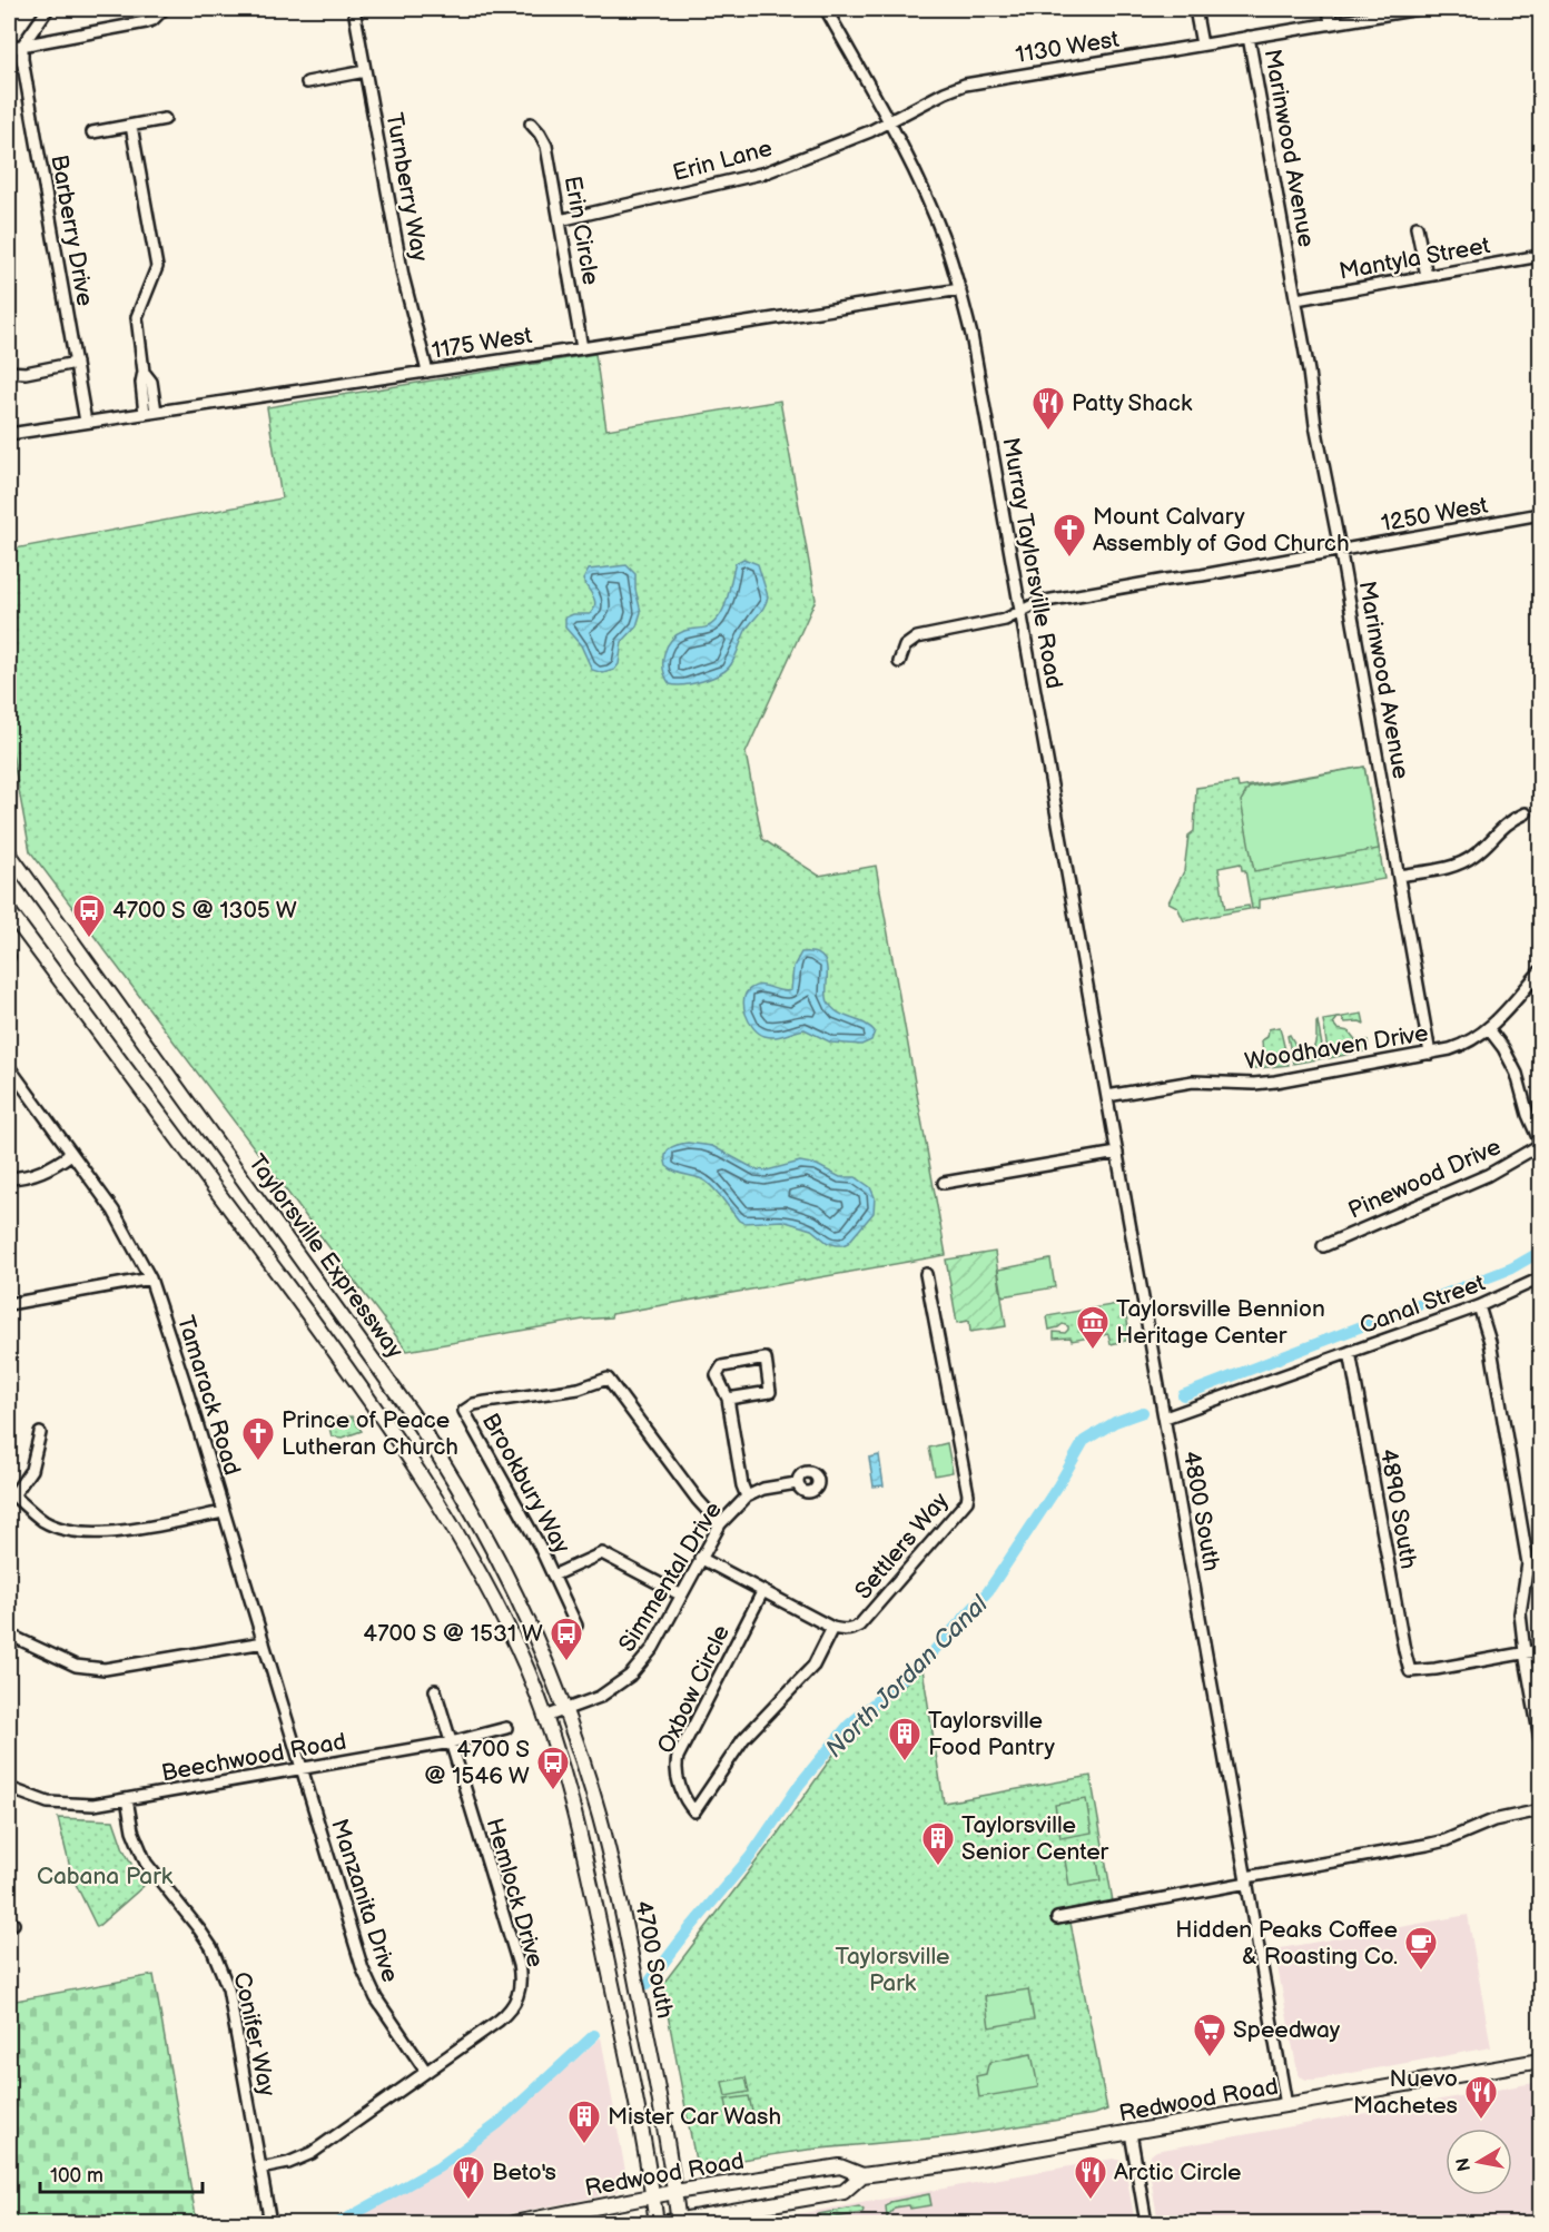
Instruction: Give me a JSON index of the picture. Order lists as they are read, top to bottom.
{
  "streets": {
    "main road": ["Taylorsville Expressway", "4700 South", "Redwood Road"],
    "street": [
      "1130 West",
      "Marinwood Avenue",
      "Erin Lane",
      "Turnberry Way",
      "Barberry Drive",
      "Erin Circle",
      "Mantyla Street",
      "1175 West",
      "1250 West",
      "Murray Taylorsville Road",
      "Woodhaven Drive",
      "Pinewood Drive",
      "Canal Street",
      "Tamarack Road",
      "Brookbury Way",
      "4890 South",
      "4800 South",
      "Settlers Way",
      "Simmental Drive",
      "Oxbow Circle",
      "Beechwood Road",
      "Hemlock Drive",
      "Manzanita Drive",
      "Conifer Way"
    ]
  },
  "crossings": [
    ["1130 West", "Marinwood Avenue"],
    ["1130 West", "Erin Lane"],
    ["1130 West", "Murray Taylorsville Road"],
    ["Marinwood Avenue", "Mantyla Street"],
    ["Marinwood Avenue", "1250 West"],
    ["Marinwood Avenue", "Woodhaven Drive"],
    ["Erin Lane", "Erin Circle"],
    ["Erin Lane", "Murray Taylorsville Road"],
    ["Turnberry Way", "1175 West"],
    ["Barberry Drive", "1175 West"],
    ["Erin Circle", "1175 West"],
    ["1175 West", "Murray Taylorsville Road"],
    ["1250 West", "Murray Taylorsville Road"],
    ["Murray Taylorsville Road", "Woodhaven Drive"],
    ["Murray Taylorsville Road", "4800 South"],
    ["Taylorsville Expressway", "Simmental Drive"],
    ["Taylorsville Expressway", "4700 South"],
    ["Canal Street", "4890 South"],
    ["Canal Street", "4800 South"],
    ["Tamarack Road", "Beechwood Road"],
    ["Tamarack Road", "Manzanita Drive"],
    ["Brookbury Way", "Simmental Drive"],
    ["Settlers Way", "Oxbow Circle"],
    ["Simmental Drive", "4700 South"],
    ["Beechwood Road", "Hemlock Drive"],
    ["Beechwood Road", "Manzanita Drive"],
    ["Beechwood Road", "Conifer Way"],
    ["Hemlock Drive", "Manzanita Drive"],
    ["Hemlock Drive", "Conifer Way"],
    ["4700 South", "Redwood Road"]
  ],
  "water": ["North Jordan Canal"],
  "parks": ["Cabana Park", "Taylorsville Park"],
  "places": {
    "restaurant": [
      "Patty Shack",
      "Nuevo Machetes",
      "Beto's",
      "Arctic Circle"
    ],
    "church": ["Mount Calvary Assembly of God Church", "Prince of Peace Lutheran Church"],
    "bus stop": ["4700 S @ 1305 W", "4700 S @ 1531 W", "4700 S @ 1546 W"],
    "museum": ["Taylorsville Bennion Heritage Center"],
    "building": ["Taylorsville Food Pantry", "Taylorsville Senior Center", "Mister Car Wash"],
    "cafe": ["Hidden Peaks Coffee & Roasting Co."],
    "supermarket": ["Speedway"]
  },
  "scale_bar": "100 m",
  "north": "left"
}
